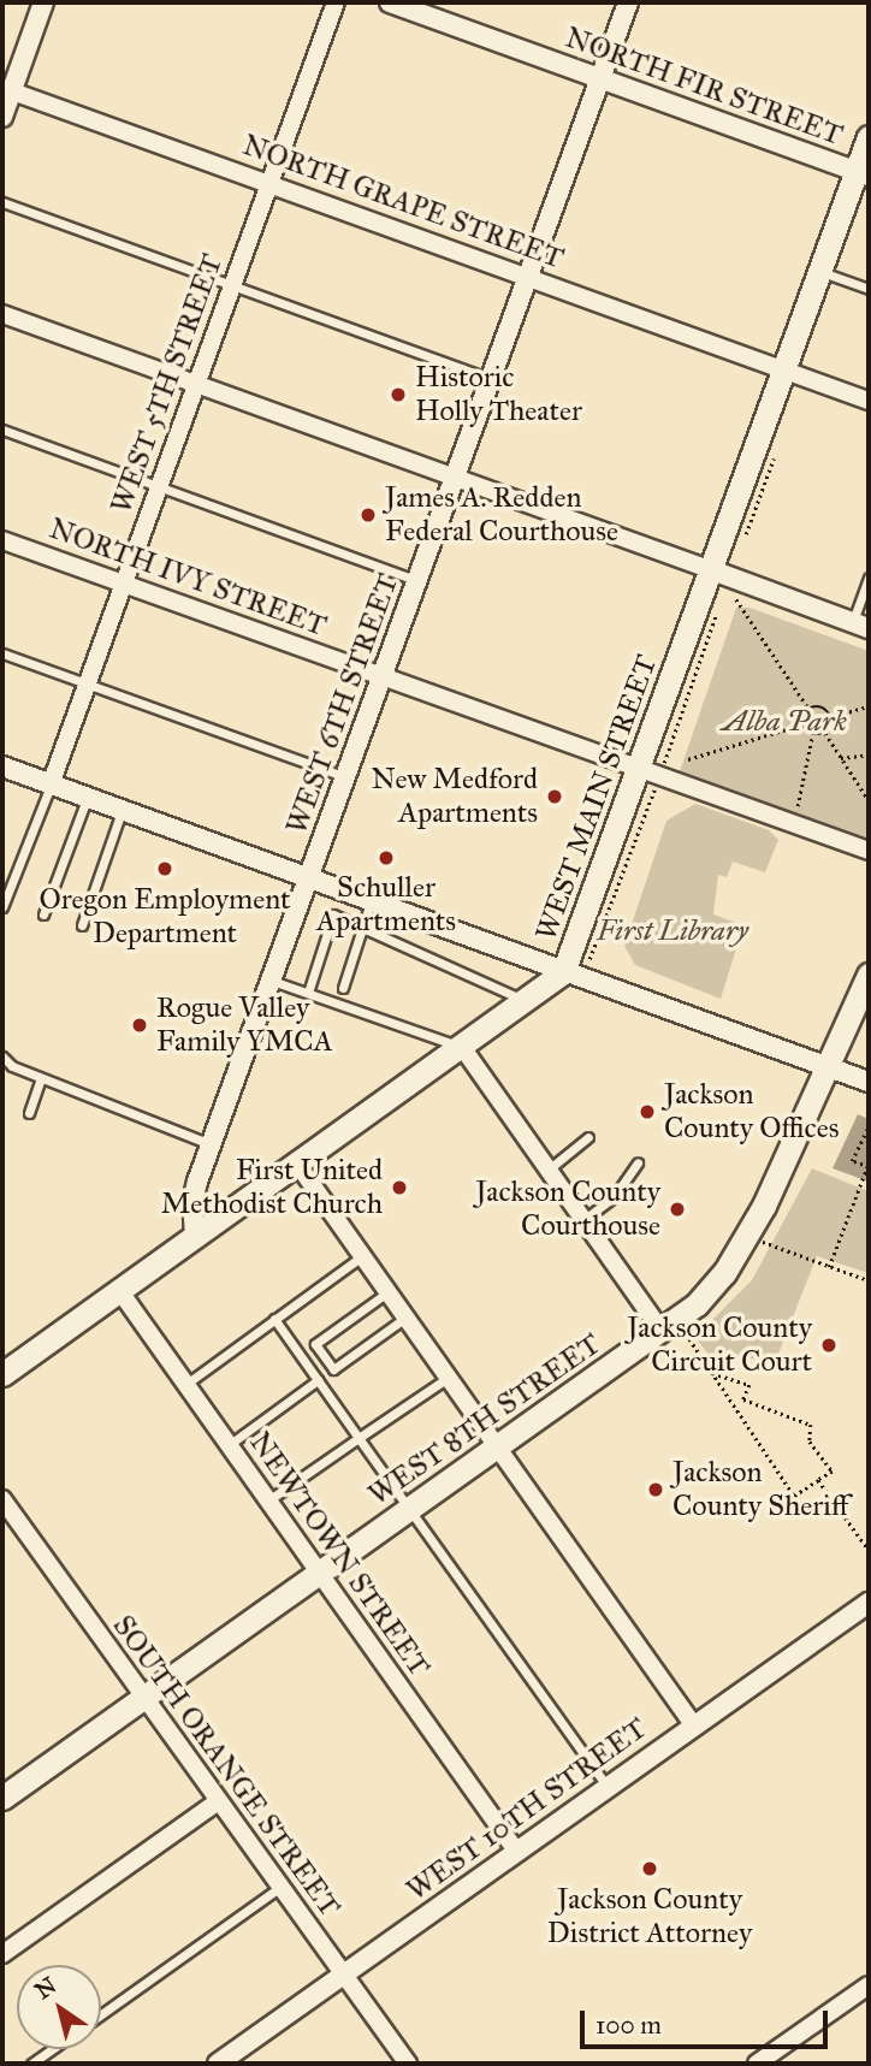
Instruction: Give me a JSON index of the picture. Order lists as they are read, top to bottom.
{
  "streets": {
    "main road": ["WEST MAIN STREET", "WEST 8TH STREET"],
    "street": [
      "NORTH FIR STREET",
      "NORTH GRAPE STREET",
      "WEST 5TH STREET",
      "NORTH IVY STREET",
      "WEST 6TH STREET",
      "NEWTOWN STREET",
      "SOUTH ORANGE STREET",
      "WEST 10TH STREET"
    ]
  },
  "crossings": [
    ["NORTH FIR STREET", "WEST 6TH STREET"],
    ["NORTH FIR STREET", "WEST MAIN STREET"],
    ["NORTH GRAPE STREET", "WEST 5TH STREET"],
    ["NORTH GRAPE STREET", "WEST 6TH STREET"],
    ["NORTH GRAPE STREET", "WEST MAIN STREET"],
    ["WEST 5TH STREET", "NORTH IVY STREET"],
    ["NORTH IVY STREET", "WEST 6TH STREET"],
    ["NORTH IVY STREET", "WEST MAIN STREET"],
    ["WEST 6TH STREET", "WEST MAIN STREET"],
    ["WEST MAIN STREET", "NEWTOWN STREET"],
    ["WEST 8TH STREET", "NEWTOWN STREET"],
    ["WEST 8TH STREET", "SOUTH ORANGE STREET"],
    ["NEWTOWN STREET", "WEST 10TH STREET"],
    ["SOUTH ORANGE STREET", "WEST 10TH STREET"]
  ],
  "parks": ["Alba Park", "First Library"],
  "places": [
    "Historic Holly Theater",
    "James A. Redden Federal Courthouse",
    "New Medford Apartments",
    "Schuller Apartments",
    "Oregon Employment Department",
    "Rogue Valley Family YMCA",
    "Jackson County Offices",
    "First United Methodist Church",
    "Jackson County Courthouse",
    "Jackson County Circuit Court",
    "Jackson County Sheriff",
    "Jackson County District Attorney"
  ],
  "scale_bar": "100 m",
  "north": "top left"
}
